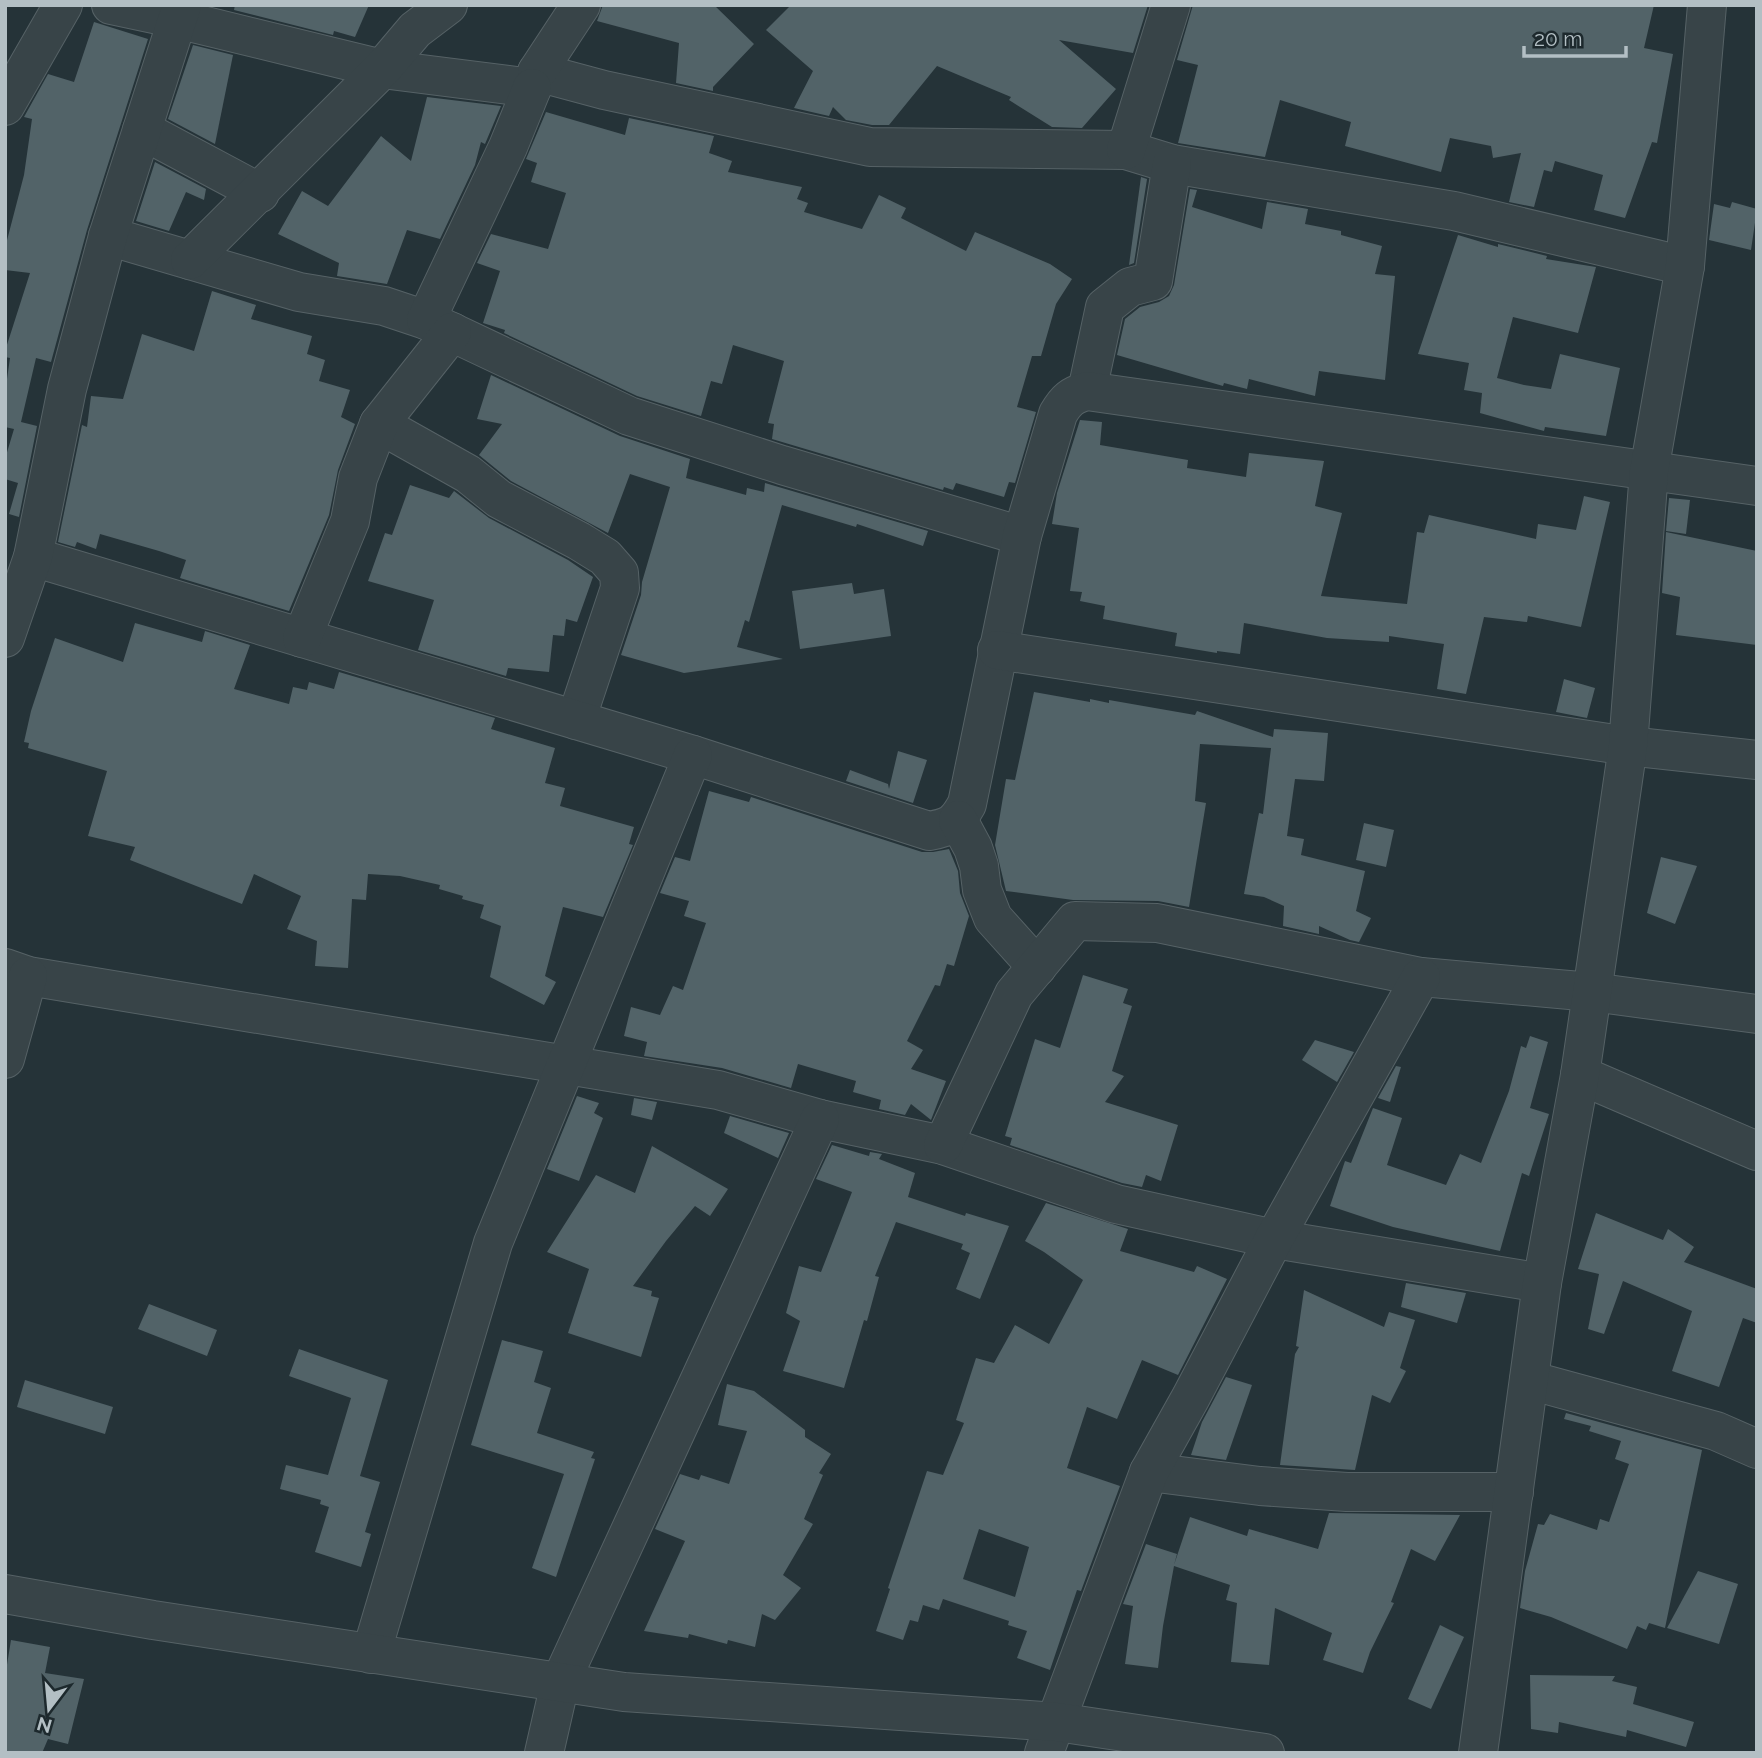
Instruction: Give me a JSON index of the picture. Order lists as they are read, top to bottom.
{
  "scale_bar": "20 m",
  "north": "bottom"
}
